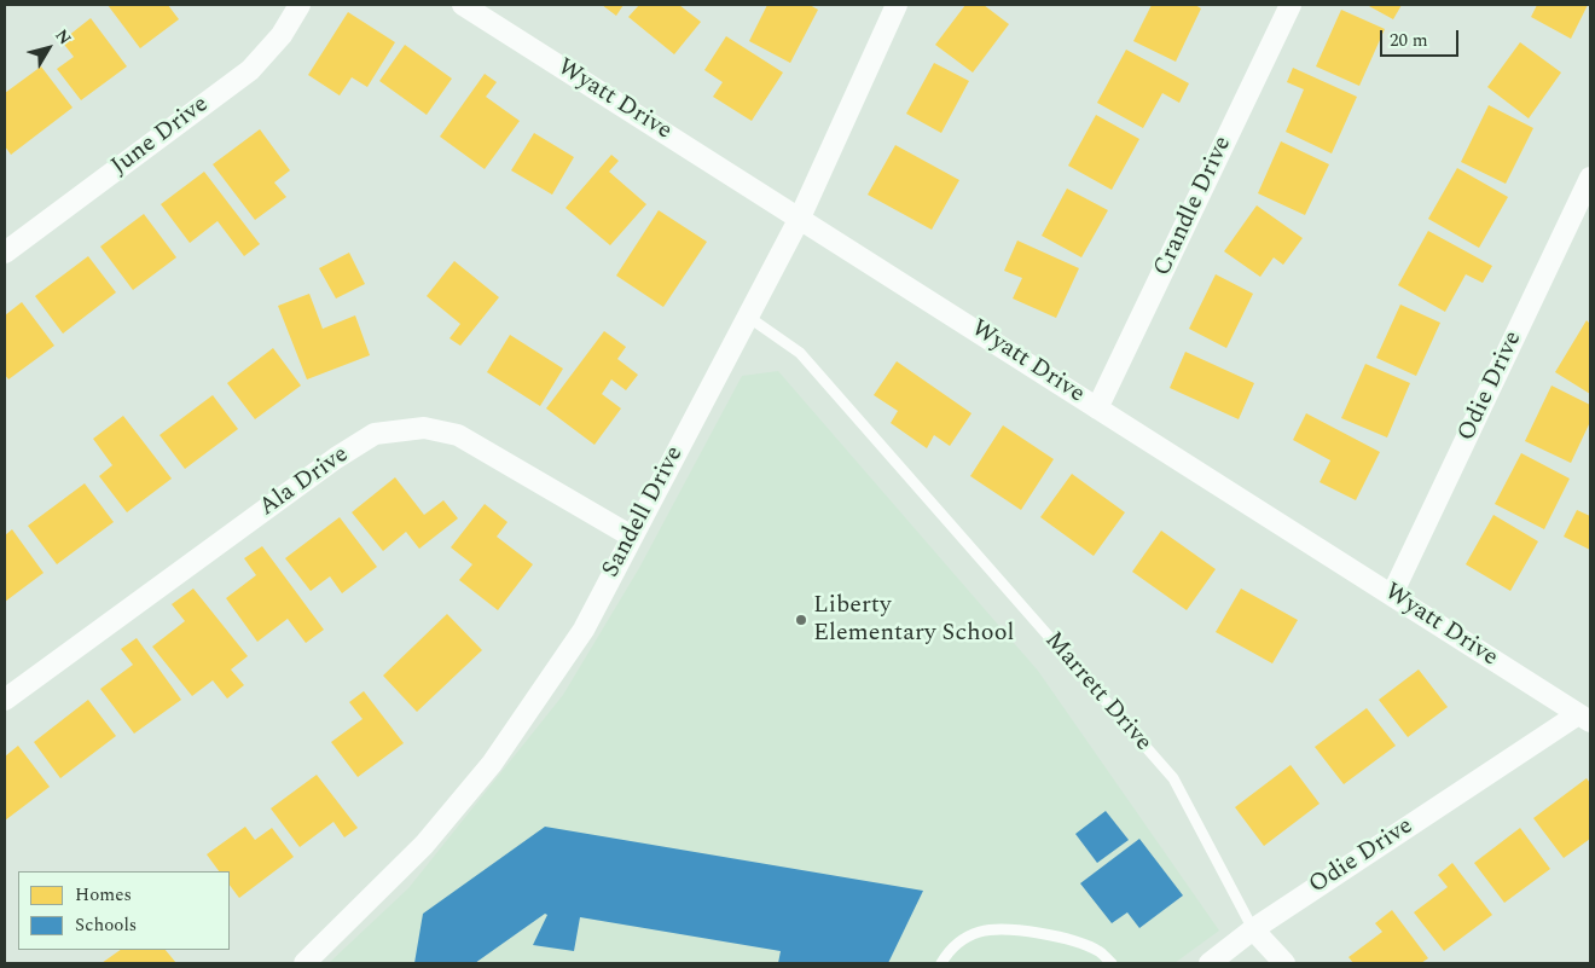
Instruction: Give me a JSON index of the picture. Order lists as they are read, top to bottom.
{
  "streets": {
    "street": [
      "Wyatt Drive",
      "June Drive",
      "Crandle Drive",
      "Odie Drive",
      "Ala Drive",
      "Sandell Drive",
      "Marrett Drive"
    ]
  },
  "crossings": [
    ["Wyatt Drive", "Crandle Drive"],
    ["Wyatt Drive", "Odie Drive"],
    ["Wyatt Drive", "Sandell Drive"],
    ["Odie Drive", "Marrett Drive"],
    ["Ala Drive", "Sandell Drive"],
    ["Sandell Drive", "Marrett Drive"]
  ],
  "places": ["Liberty Elementary School"],
  "legend": ["Homes", "Schools"],
  "scale_bar": "20 m",
  "north": "top right"
}
